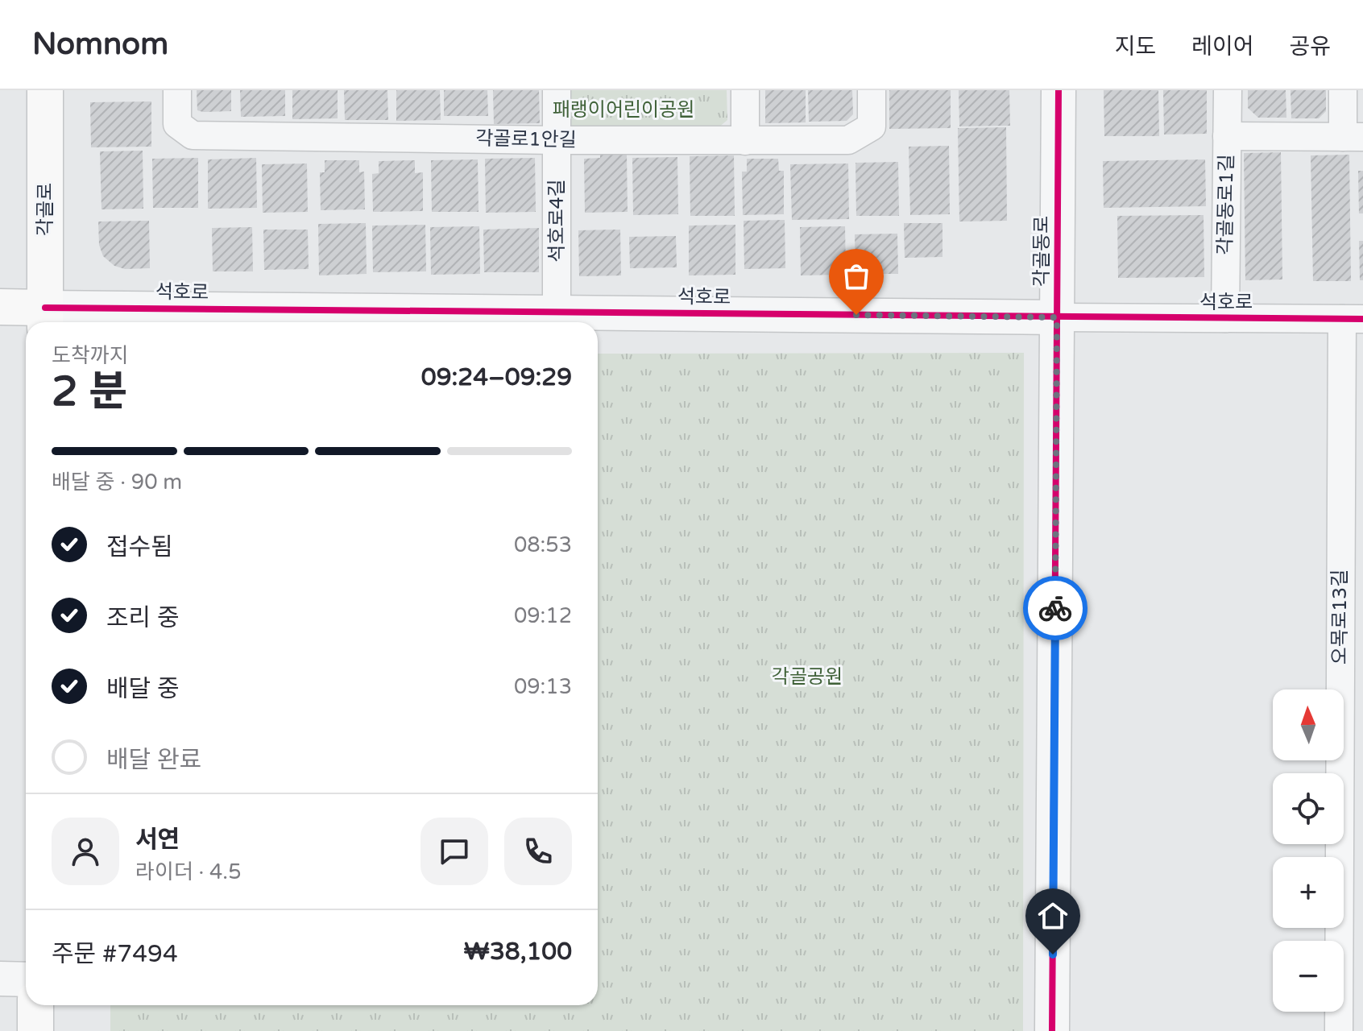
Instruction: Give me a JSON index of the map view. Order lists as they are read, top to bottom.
{
  "streets": {
    "main road": ["각골로", "석호로"],
    "street": [
      "각골로1안길",
      "각골동로1길",
      "석호로4길",
      "각골동로",
      "오목로13길"
    ]
  },
  "crossings": [
    ["각골로1안길", "석호로4길"],
    ["각골동로1길", "석호로"],
    ["각골로", "석호로"],
    ["석호로4길", "석호로"],
    ["각골동로", "석호로"],
    ["석호로", "오목로13길"]
  ],
  "parks": ["패랭이어린이공원", "각골공원"],
  "north": "top",
  "page": {
    "header": "Nomnom",
    "nav": ["지도", "레이어", "공유"],
    "heading": ["2 분", "도착까지", "09:24–09:29"],
    "panel": [
      "서연",
      "라이더 · 4.5",
      "주문 #7494",
      "₩38,100"
    ],
    "bar": "배달 중 · 90 m",
    "list": [
      ["접수됨", "08:53"],
      ["조리 중", "09:12"],
      ["배달 중", "09:13"],
      "배달 완료"
    ],
    "map_buttons": ["+", "−"]
  }
}
